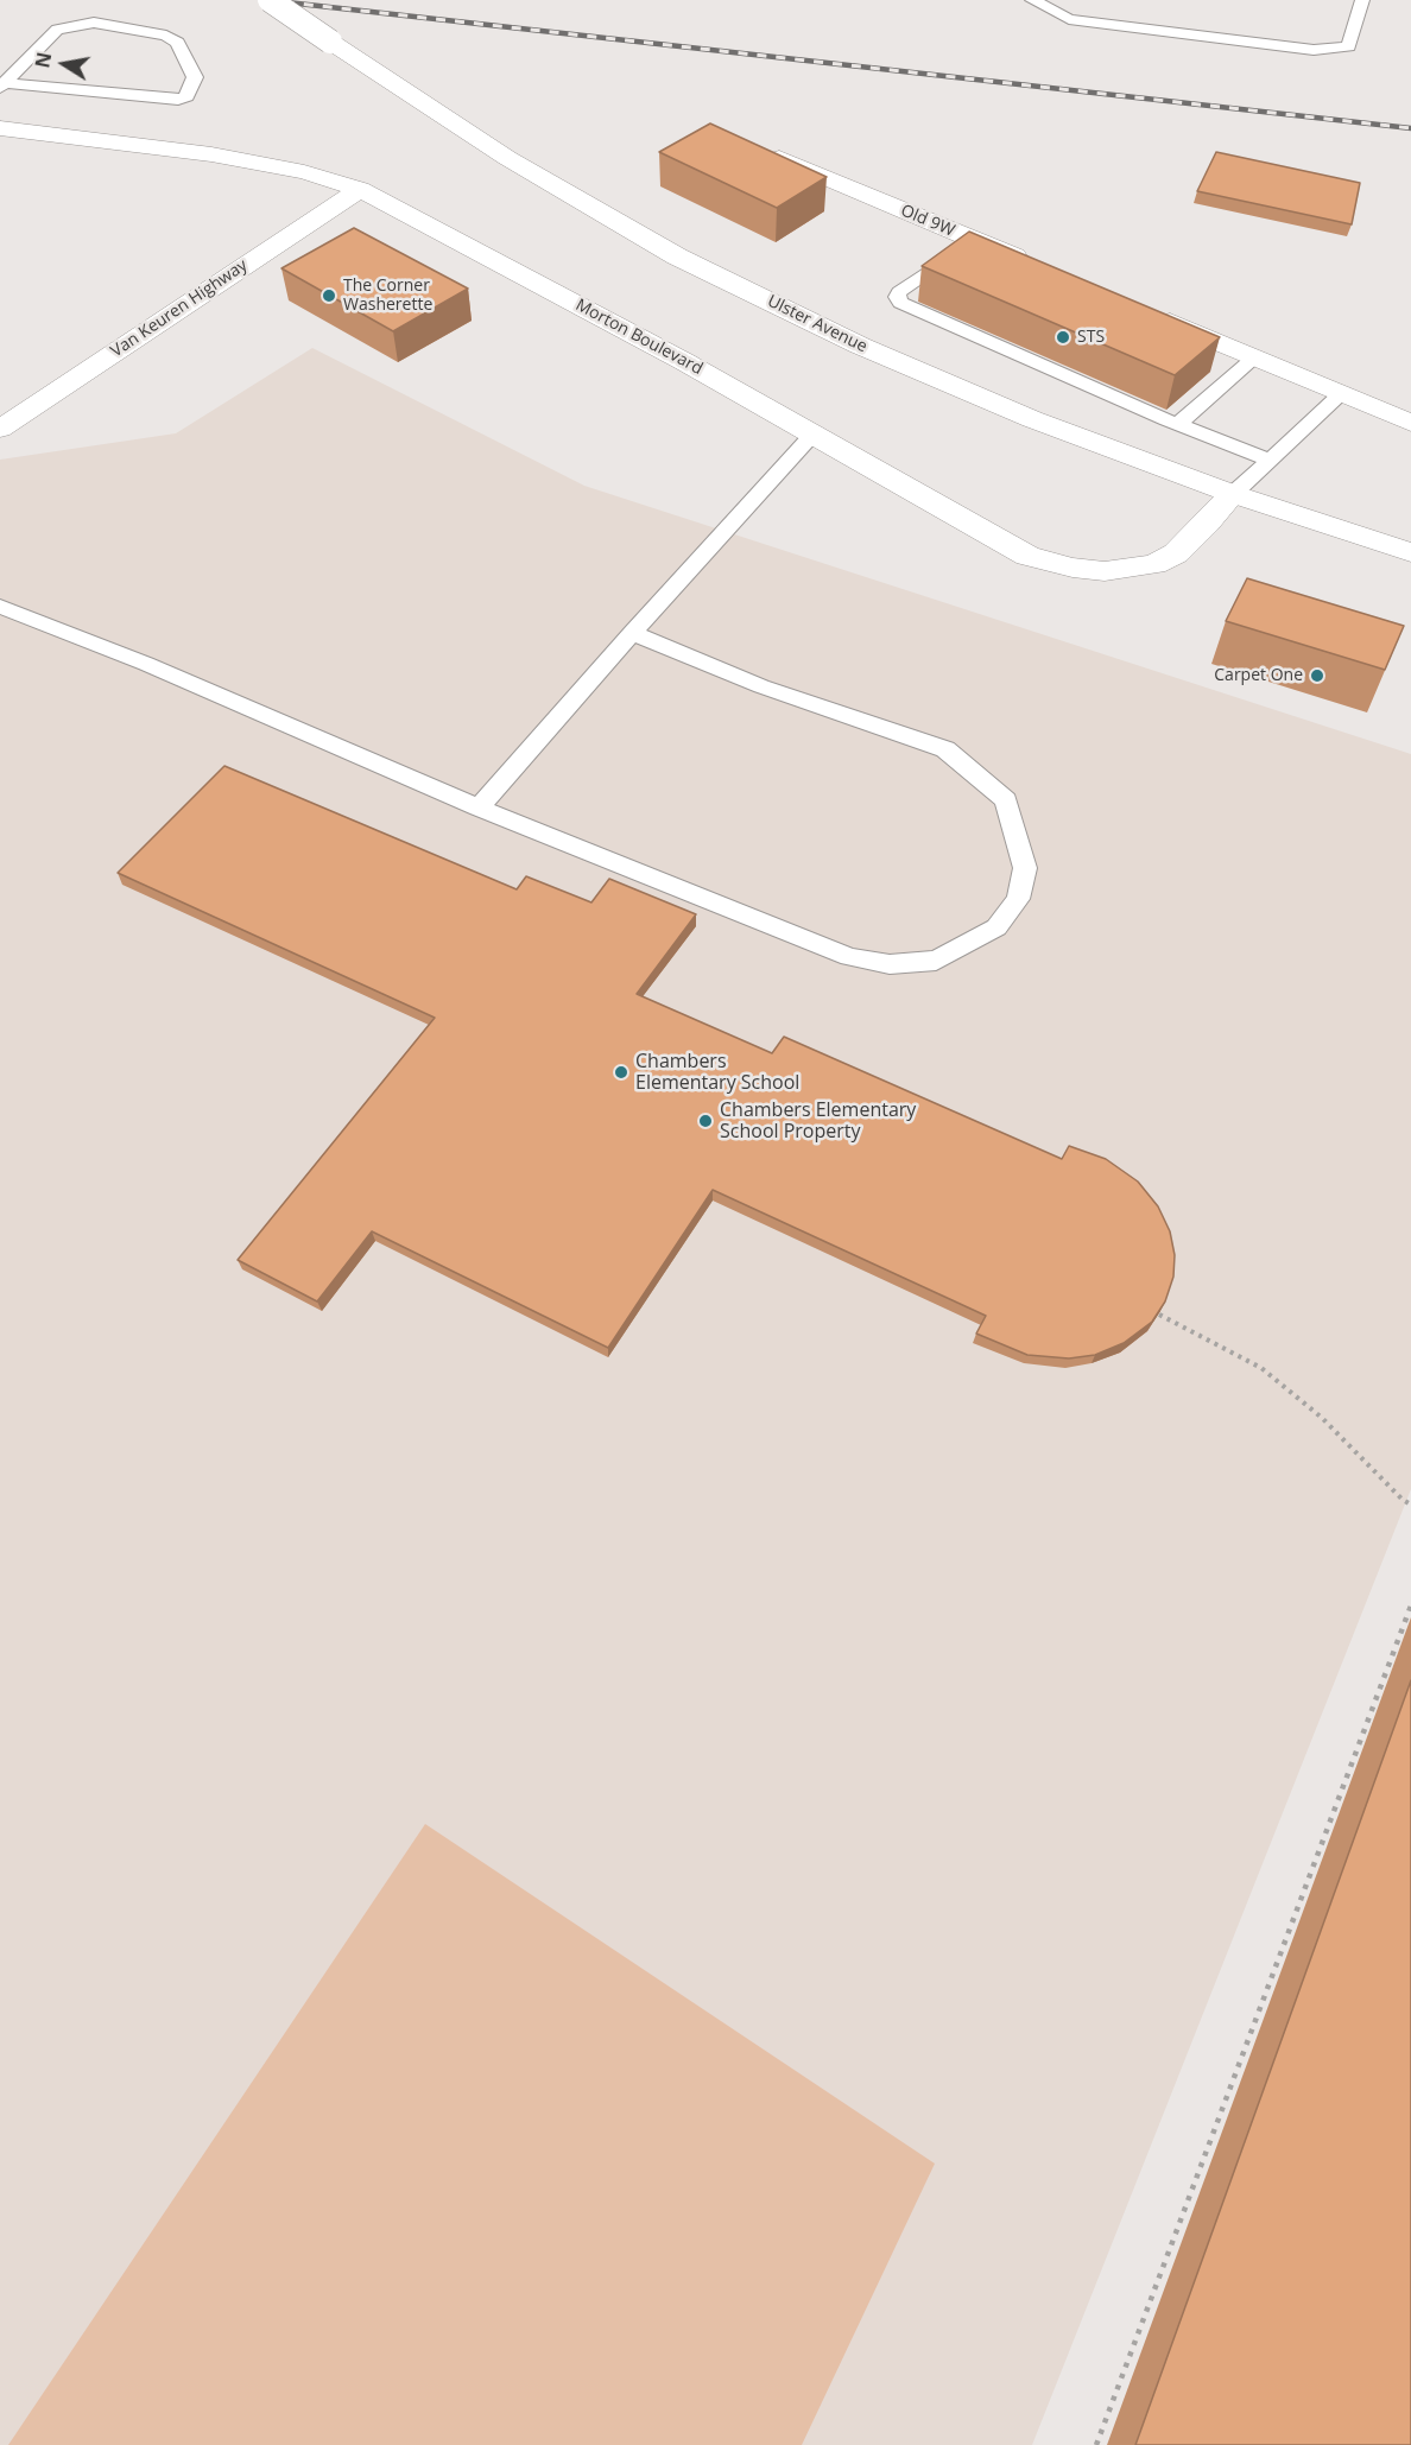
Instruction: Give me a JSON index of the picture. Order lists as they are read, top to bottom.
{
  "streets": {
    "street": [
      "Old 9W",
      "Van Keuren Highway",
      "Ulster Avenue",
      "Morton Boulevard"
    ]
  },
  "crossings": [
    ["Van Keuren Highway", "Morton Boulevard"],
    ["Ulster Avenue", "Morton Boulevard"]
  ],
  "places": [
    "The Corner Washerette",
    "STS",
    "Carpet One",
    "Chambers Elementary School",
    "Chambers Elementary School Property"
  ],
  "north": "left"
}
